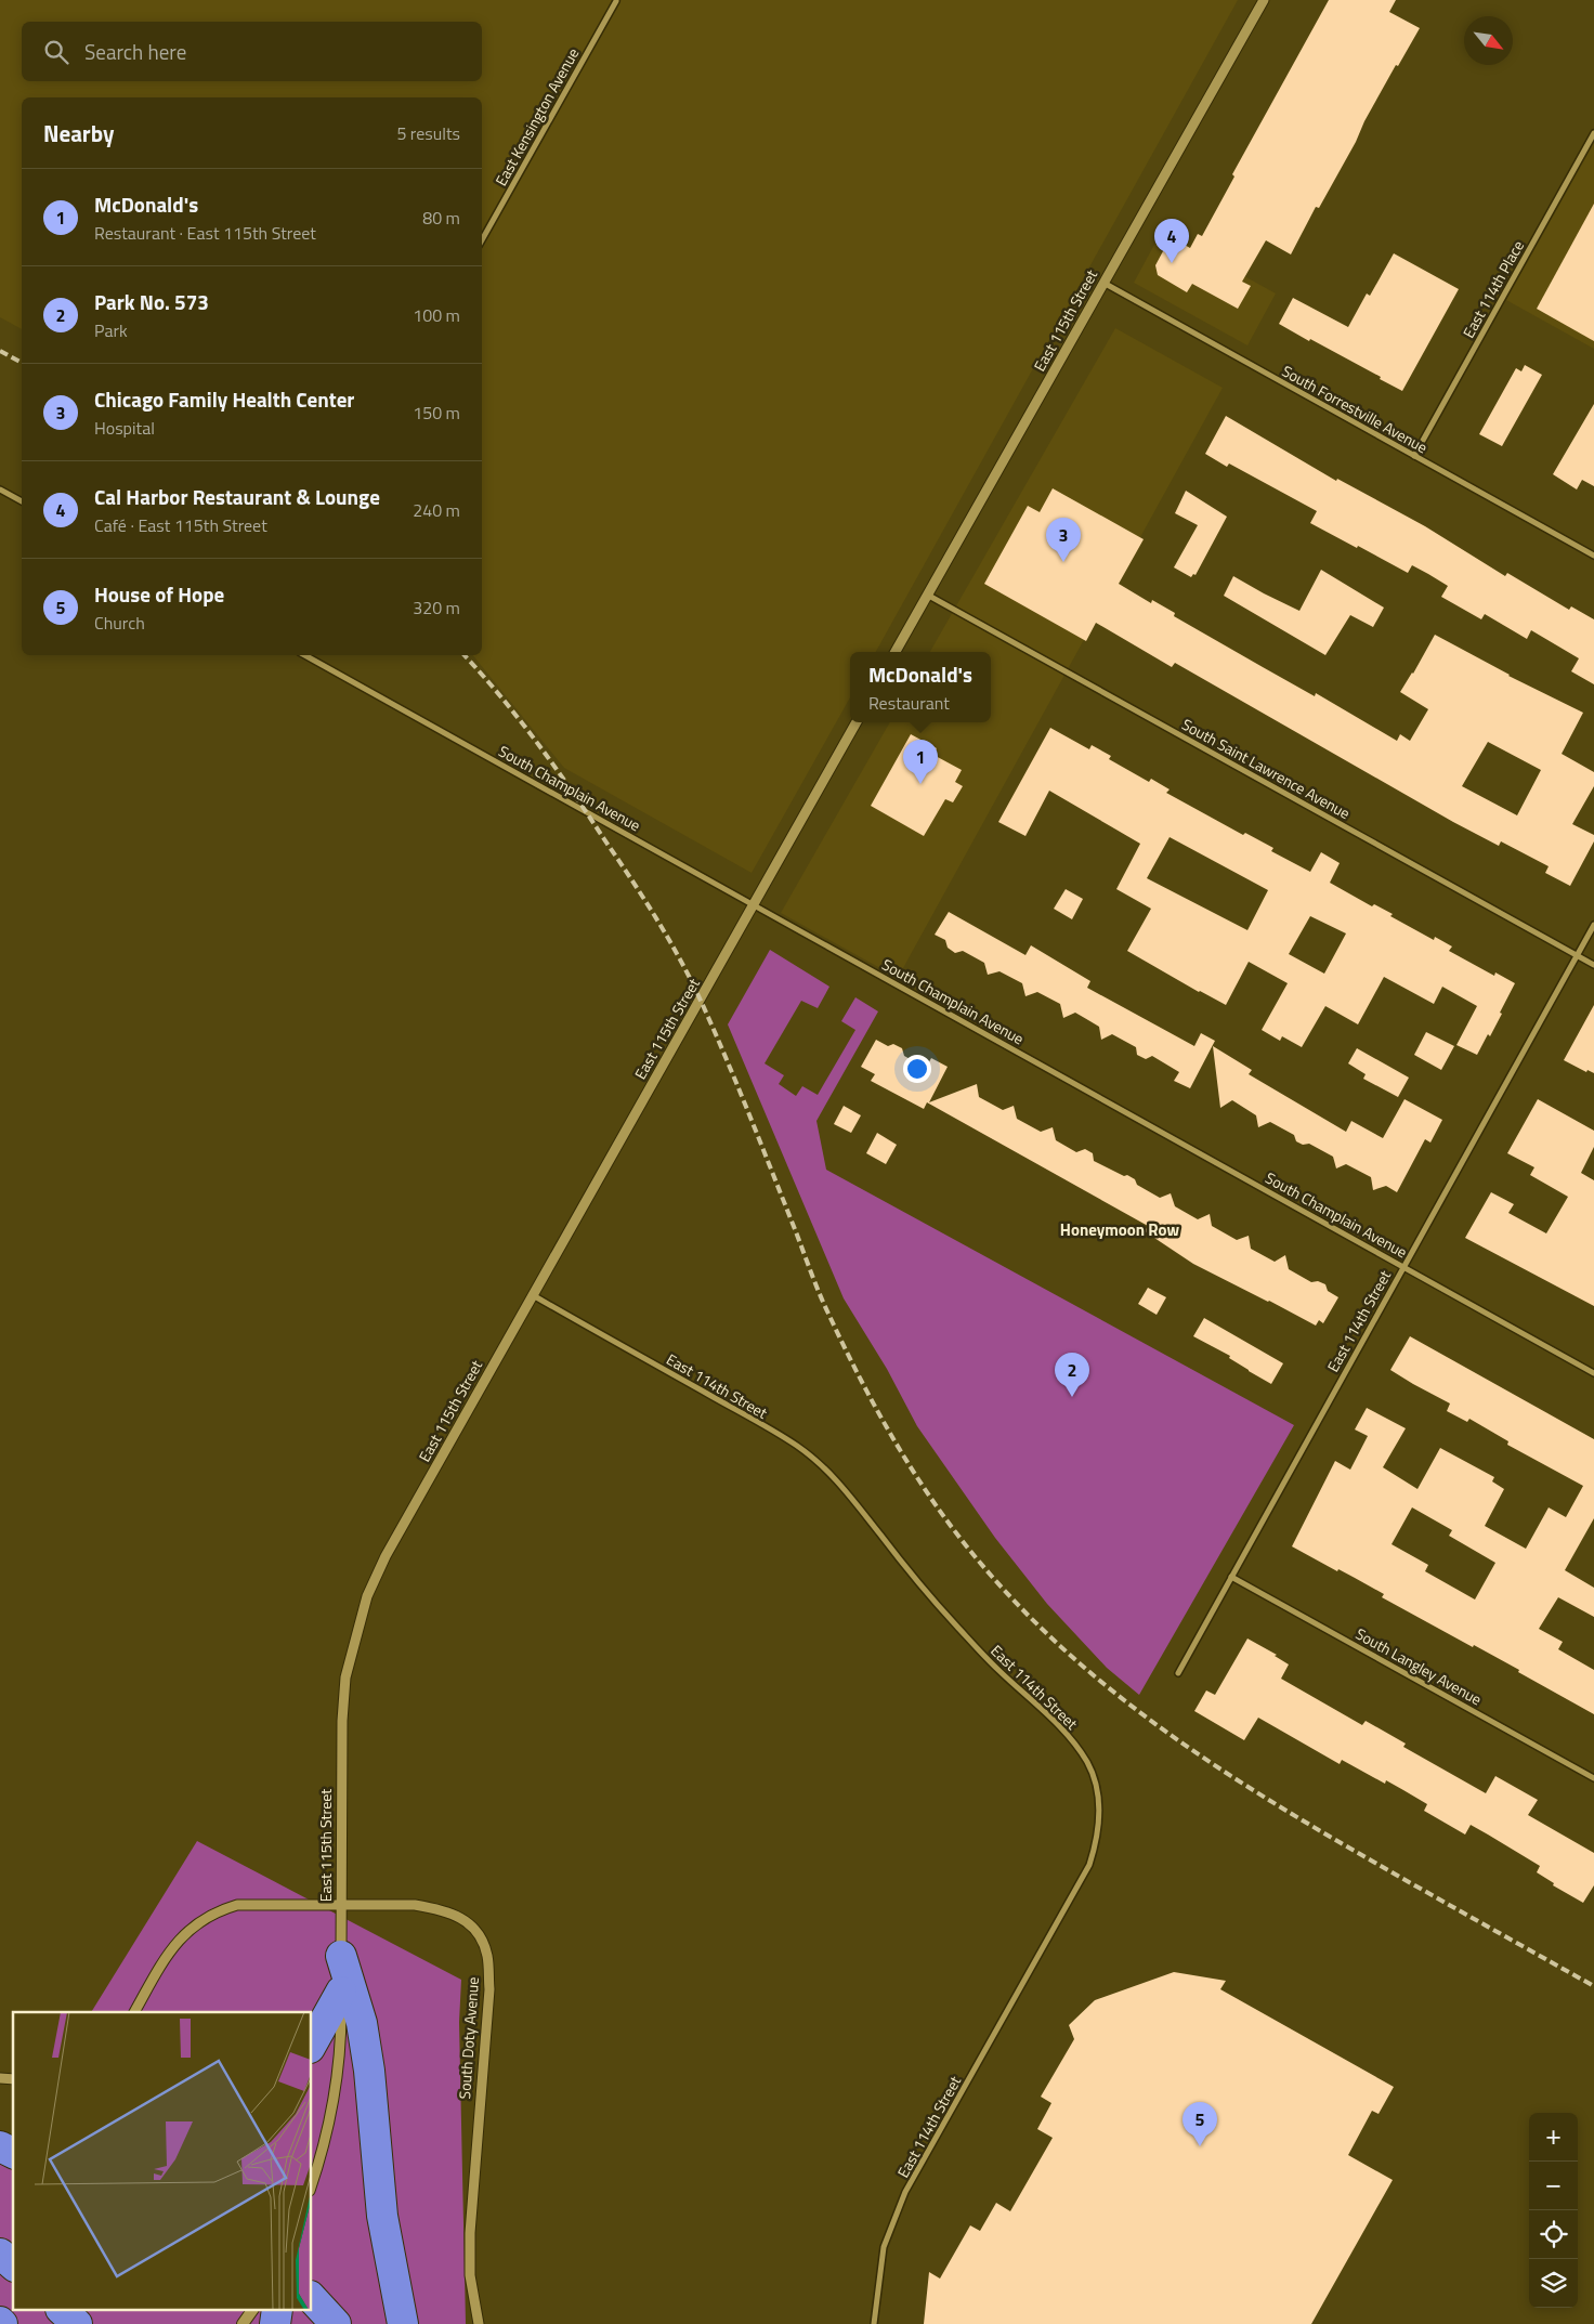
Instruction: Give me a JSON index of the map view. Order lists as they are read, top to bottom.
{
  "streets": {
    "street": [
      "East Kensington Avenue",
      "East 114th Place",
      "East 115th Street",
      "South Forrestville Avenue",
      "South Saint Lawrence Avenue",
      "South Champlain Avenue",
      "East 114th Street",
      "South Langley Avenue",
      "South Doty Avenue"
    ]
  },
  "crossings": [
    ["East 114th Place", "South Forrestville Avenue"],
    ["East 115th Street", "South Forrestville Avenue"],
    ["East 115th Street", "South Saint Lawrence Avenue"],
    ["East 115th Street", "South Champlain Avenue"],
    ["East 115th Street", "East 114th Street"],
    ["East 115th Street", "South Doty Avenue"],
    ["South Saint Lawrence Avenue", "East 114th Street"],
    ["South Champlain Avenue", "East 114th Street"],
    ["East 114th Street", "South Langley Avenue"]
  ],
  "districts": ["Honeymoon Row"],
  "north": "bottom right",
  "page": {
    "search": "Search here",
    "heading": ["Nearby", "5 results"],
    "list": [
      {
        "mark": "1",
        "name": "McDonald's",
        "note": "Restaurant · East 115th Street",
        "value": "80 m"
      },
      {
        "mark": "2",
        "name": "Park No. 573",
        "note": "Park",
        "value": "100 m"
      },
      {
        "mark": "3",
        "name": "Chicago Family Health Center",
        "note": "Hospital",
        "value": "150 m"
      },
      {
        "mark": "4",
        "name": "Cal Harbor Restaurant & Lounge",
        "note": "Café · East 115th Street",
        "value": "240 m"
      },
      {
        "mark": "5",
        "name": "House of Hope",
        "note": "Church",
        "value": "320 m"
      }
    ],
    "pins": [
      "4",
      "3",
      "1",
      "2",
      "5"
    ],
    "popup": ["McDonald's", "Restaurant"],
    "map_buttons": ["+", "−"]
  }
}
